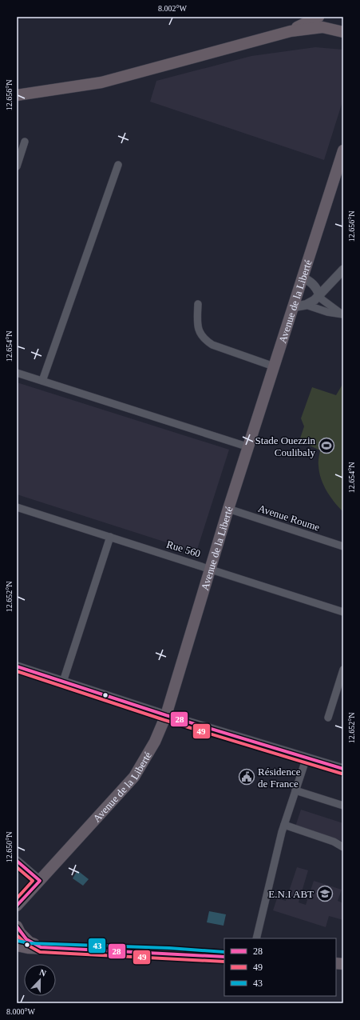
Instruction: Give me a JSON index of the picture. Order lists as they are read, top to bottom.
{
  "streets": {
    "main road": ["Avenue de la Liberté"],
    "street": ["Avenue Roume", "Rue 560"]
  },
  "crossings": [
    ["Avenue de la Liberté", "Avenue Roume"],
    ["Avenue de la Liberté", "Rue 560"]
  ],
  "places": {
    "sports": ["Stade Ouezzin Coulibaly"],
    "public building": ["Résidence de France"],
    "school or university": ["E.N.I ABT"]
  },
  "lines": ["transit line 28", "transit line 49", "transit line 43"],
  "legend": ["28", "49", "43"],
  "north": "top",
  "coordinates": [
    "8.002°W",
    "12.656°N",
    "12.654°N",
    "12.652°N",
    "12.650°N",
    "8.000°W"
  ]
}
